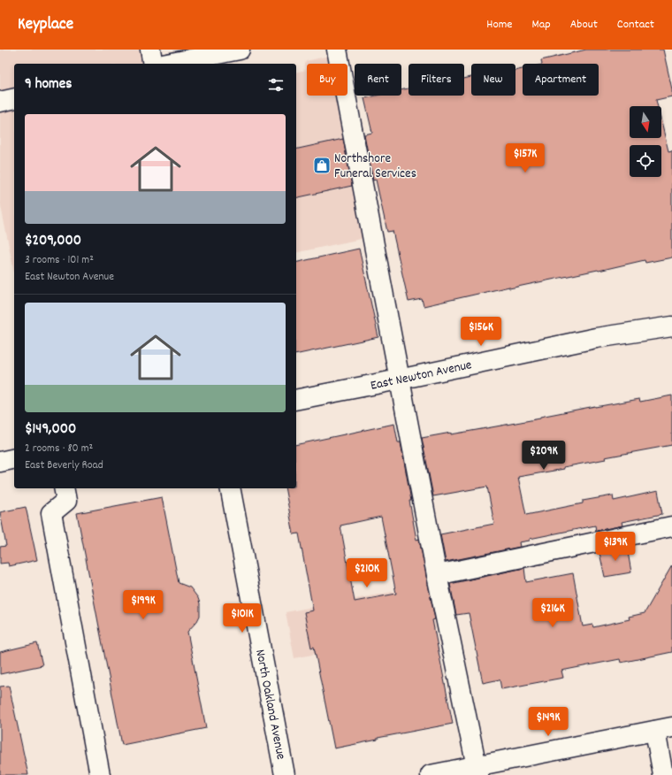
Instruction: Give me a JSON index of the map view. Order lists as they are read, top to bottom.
{
  "streets": {
    "street": ["East Newton Avenue", "North Oakland Avenue"]
  },
  "places": {
    "shop": ["Northshore Funeral Services"]
  },
  "north": "bottom",
  "page": {
    "header": "Keyplace",
    "nav": [
      "Home",
      "Map",
      "About",
      "Contact"
    ],
    "chip": [
      "Buy",
      "Rent",
      "Filters",
      "New",
      "Apartment"
    ],
    "heading": "9 homes",
    "list": [
      {
        "name": "$209,000",
        "note": "3 rooms · 101 m² · East Newton Avenue"
      },
      {
        "name": "$149,000",
        "note": "2 rooms · 80 m² · East Beverly Road"
      }
    ],
    "price": [
      "$157K",
      "$156K",
      "$209K",
      "$139K",
      "$210K",
      "$199K",
      "$216K",
      "$101K",
      "$149K"
    ]
  }
}
